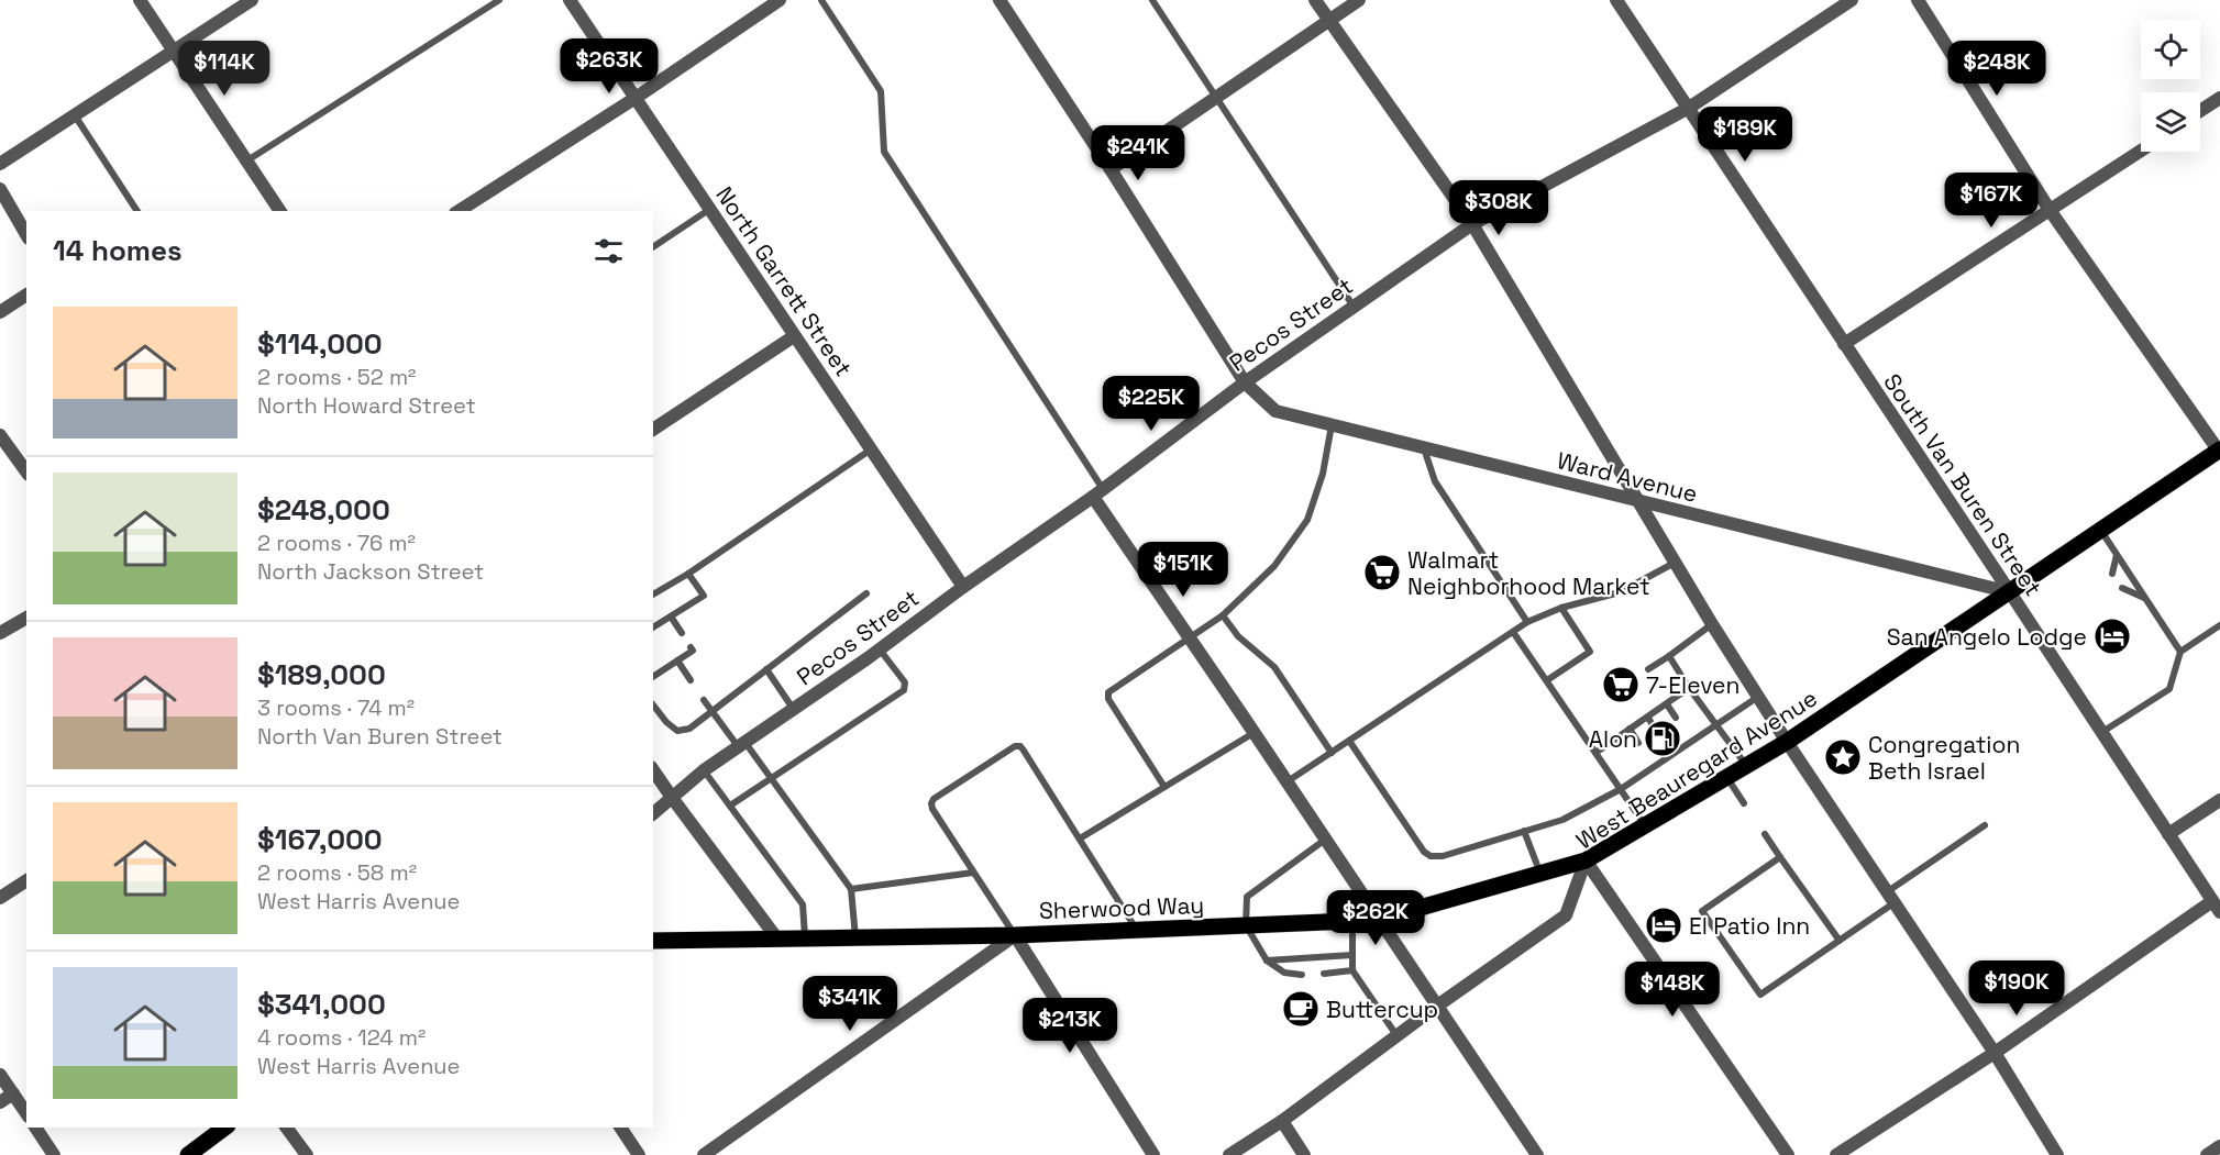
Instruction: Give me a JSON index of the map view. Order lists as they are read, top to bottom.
{
  "streets": {
    "main road": ["West Beauregard Avenue", "Sherwood Way"],
    "street": [
      "North Garrett Street",
      "Pecos Street",
      "Ward Avenue",
      "South Van Buren Street"
    ]
  },
  "crossings": [
    ["North Garrett Street", "Pecos Street"],
    ["Pecos Street", "Ward Avenue"],
    ["Pecos Street", "South Van Buren Street"],
    ["Ward Avenue", "South Van Buren Street"],
    ["Ward Avenue", "West Beauregard Avenue"],
    ["South Van Buren Street", "West Beauregard Avenue"],
    ["West Beauregard Avenue", "Sherwood Way"]
  ],
  "places": {
    "supermarket": ["Walmart Neighborhood Market", "7-Eleven"],
    "hotel": ["San Angelo Lodge", "El Patio Inn"],
    "fuel station": ["Alon"],
    "place": ["Congregation Beth Israel"],
    "cafe": ["Buttercup"]
  },
  "page": {
    "price": [
      "$263K",
      "$114K",
      "$248K",
      "$189K",
      "$241K",
      "$167K",
      "$308K",
      "$225K",
      "$151K",
      "$262K",
      "$190K",
      "$148K",
      "$341K",
      "$213K"
    ],
    "heading": "14 homes",
    "list": [
      {
        "name": "$114,000",
        "note": "2 rooms · 52 m² · North Howard Street"
      },
      {
        "name": "$248,000",
        "note": "2 rooms · 76 m² · North Jackson Street"
      },
      {
        "name": "$189,000",
        "note": "3 rooms · 74 m² · North Van Buren Street"
      },
      {
        "name": "$167,000",
        "note": "2 rooms · 58 m² · West Harris Avenue"
      },
      {
        "name": "$341,000",
        "note": "4 rooms · 124 m² · West Harris Avenue"
      }
    ]
  }
}
